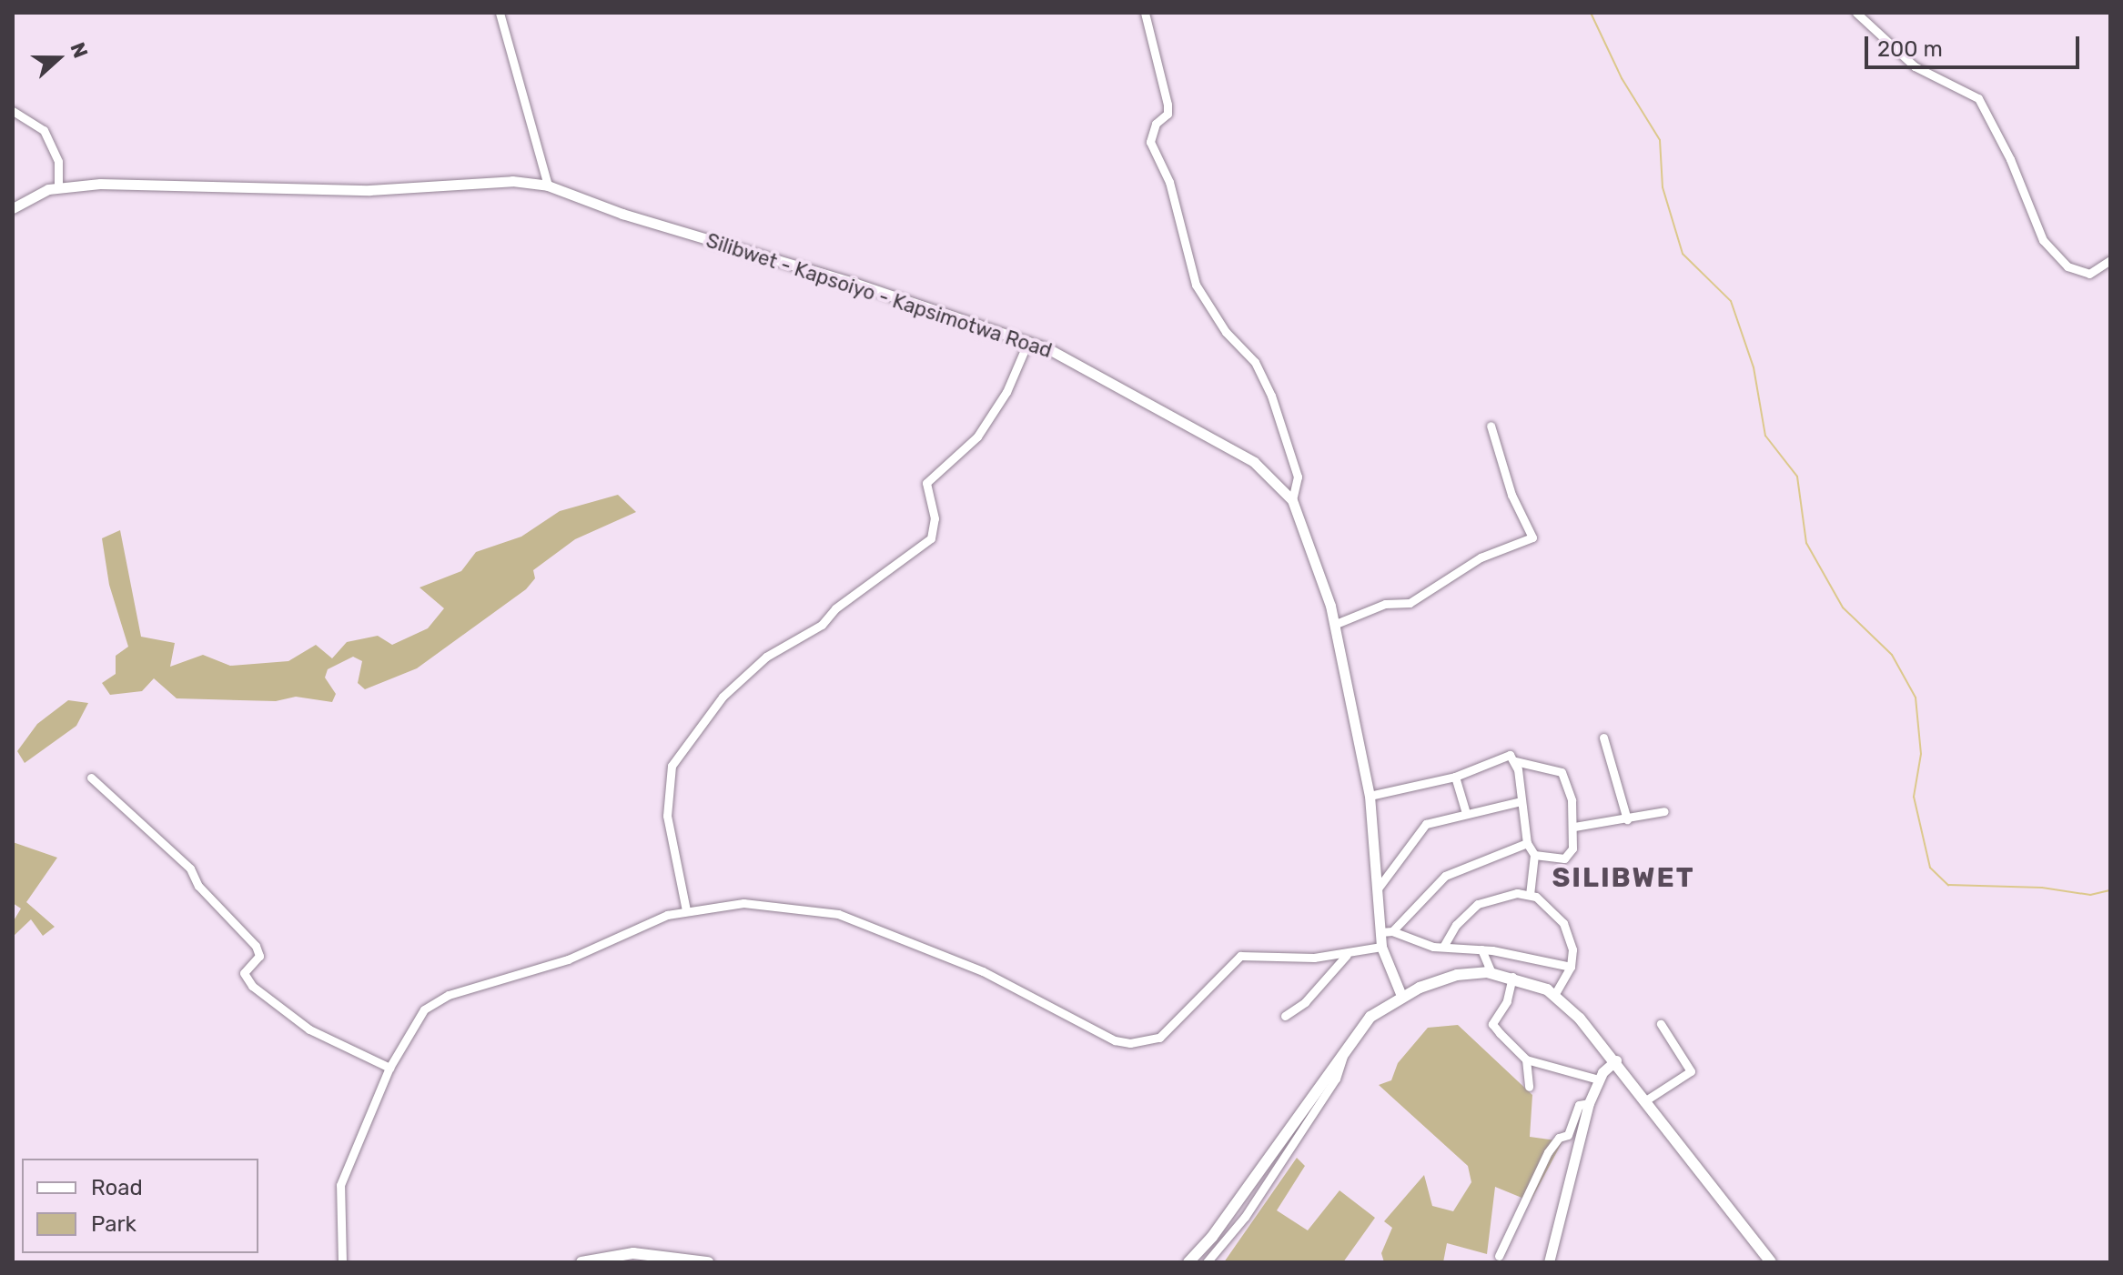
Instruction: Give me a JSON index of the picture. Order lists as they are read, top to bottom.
{
  "streets": {
    "street": ["Silibwet - Kapsoiyo - Kapsimotwa Road"]
  },
  "districts": ["SILIBWET"],
  "legend": ["Road", "Park"],
  "scale_bar": "200 m",
  "north": "right"
}
